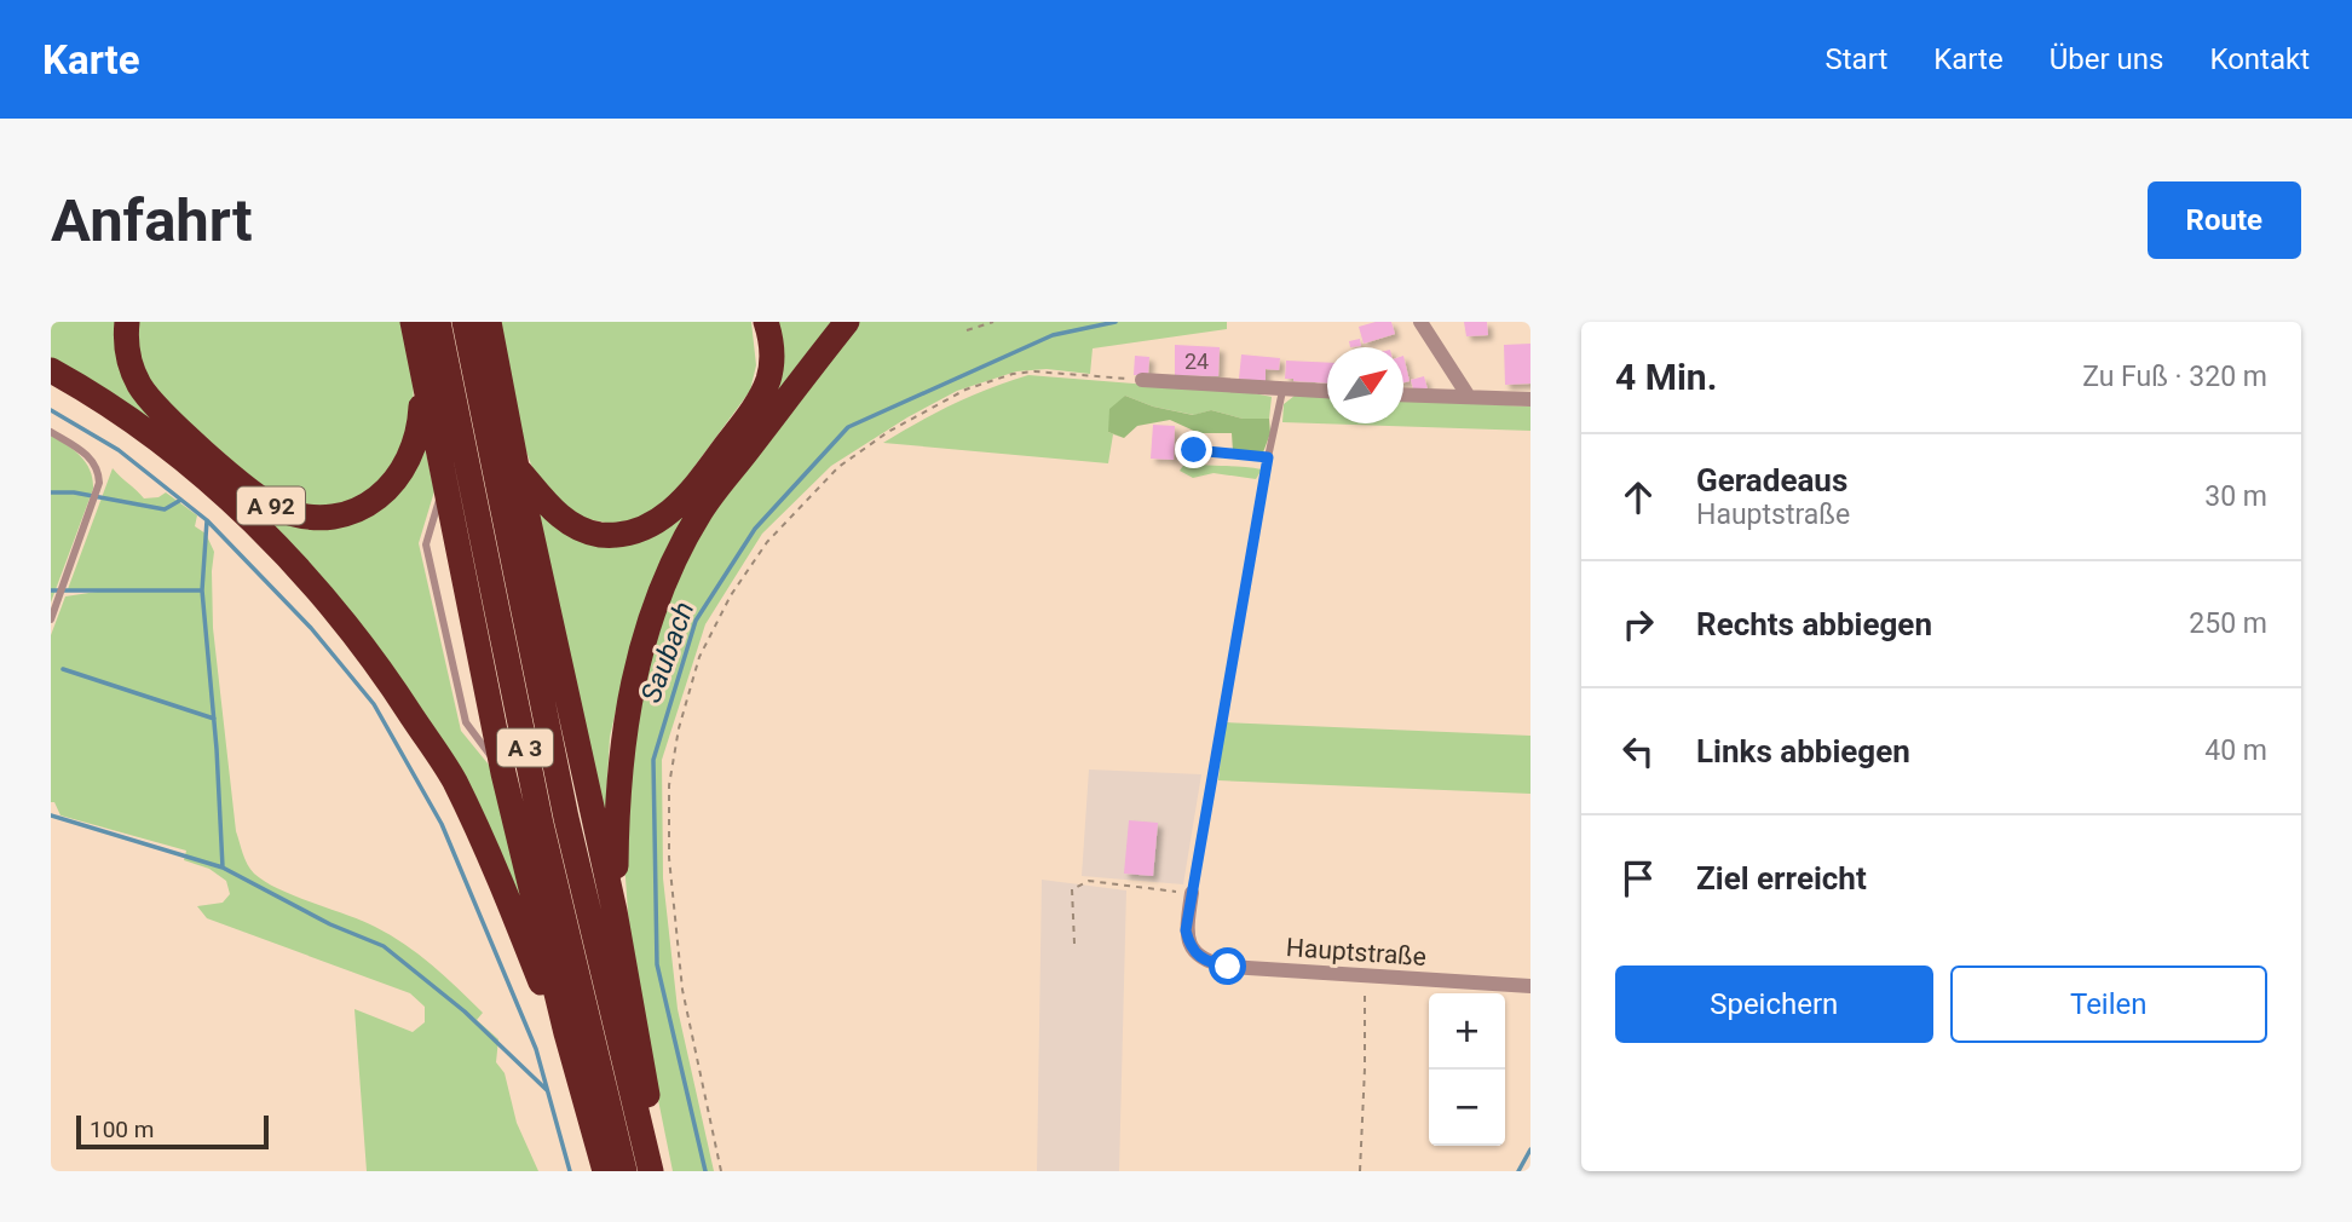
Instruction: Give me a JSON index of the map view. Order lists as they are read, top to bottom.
{
  "streets": {
    "highway": ["A 92", "A 3"],
    "street": ["Hauptstraße"]
  },
  "crossings": [
    ["A 92", "A 3"]
  ],
  "water": ["Saubach"],
  "house_numbers": ["24"],
  "scale_bar": "100 m",
  "north": "top right",
  "page": {
    "header": "Karte",
    "nav": [
      "Start",
      "Karte",
      "Über uns",
      "Kontakt"
    ],
    "buttons": [
      "Route",
      ["Speichern", "Teilen"]
    ],
    "title": "Anfahrt",
    "heading": ["4 Min.", "Zu Fuß · 320 m"],
    "list": [
      ["Geradeaus", "Hauptstraße", "30 m"],
      ["Rechts abbiegen", "250 m"],
      ["Links abbiegen", "40 m"],
      "Ziel erreicht"
    ],
    "map_buttons": ["+", "−"],
    "scale": "100 m"
  }
}
